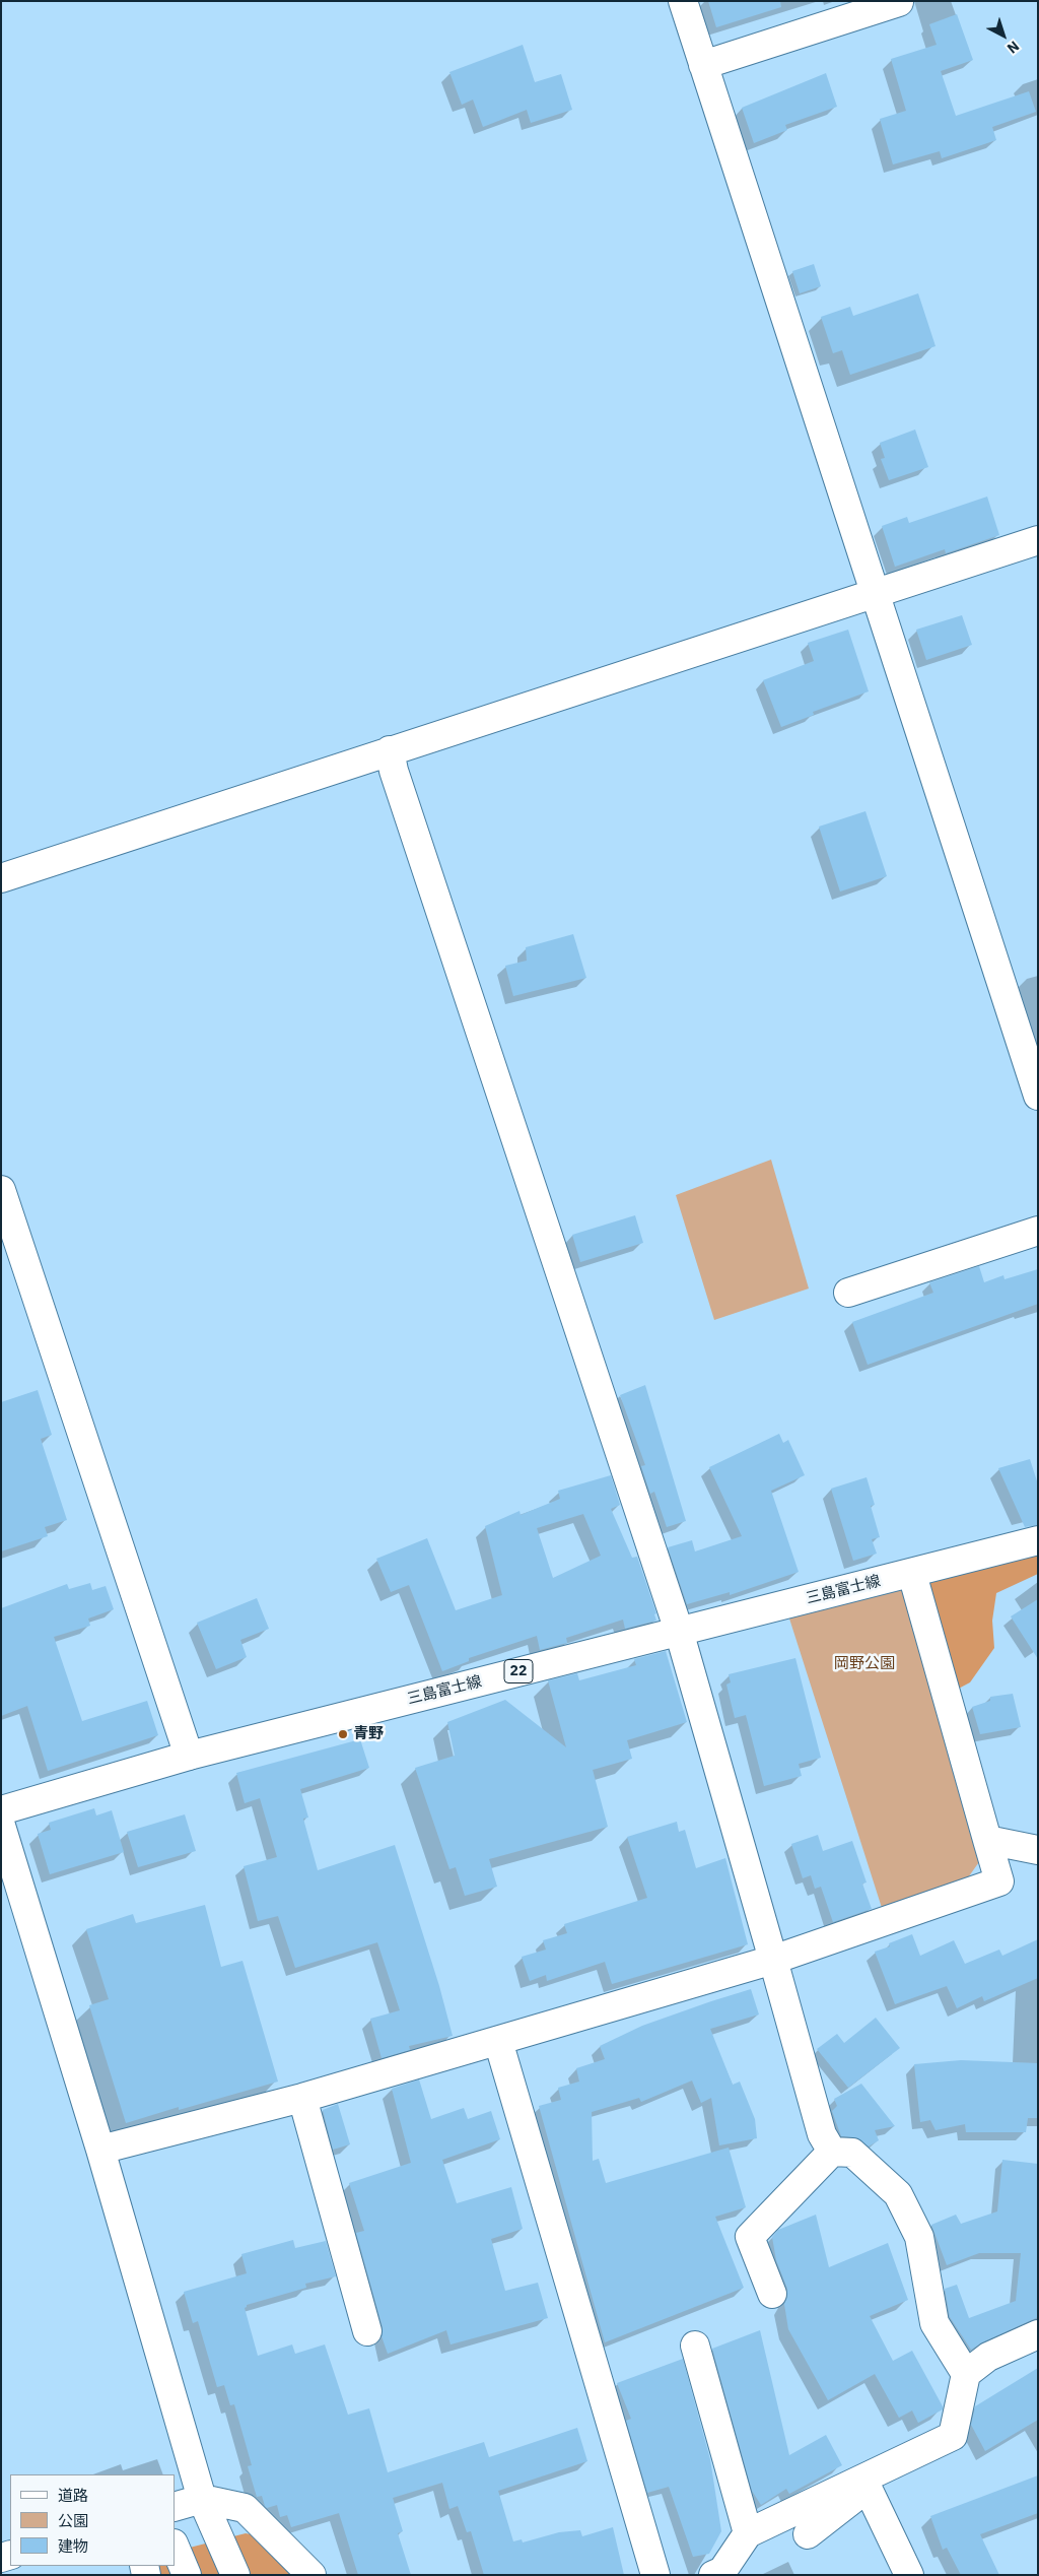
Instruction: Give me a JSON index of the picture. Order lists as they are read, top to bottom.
{
  "streets": {
    "street": ["三島富士線", "22"]
  },
  "parks": ["岡野公園"],
  "places": ["青野"],
  "legend": ["道路", "公園", "建物"],
  "north": "bottom right"
}
